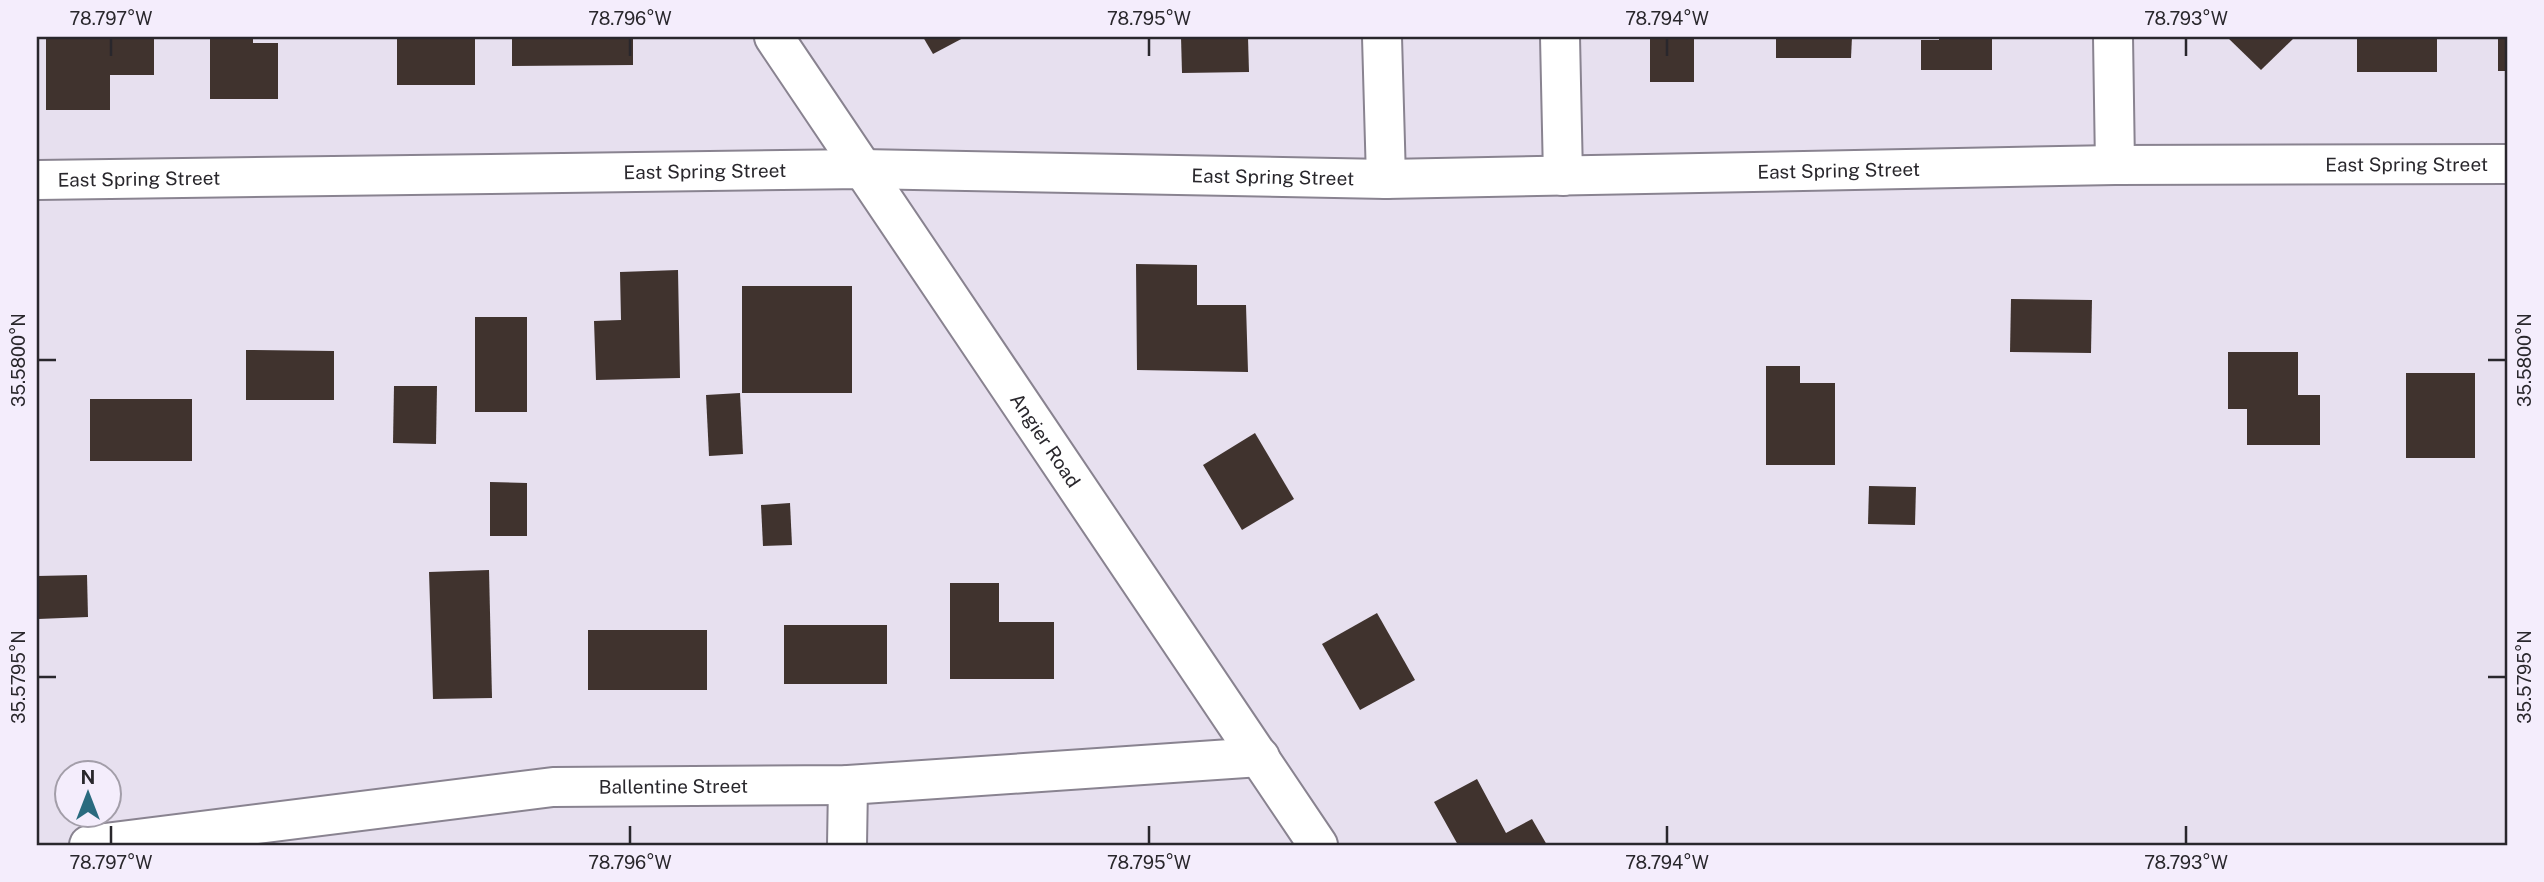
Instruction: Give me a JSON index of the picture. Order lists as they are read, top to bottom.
{
  "streets": {
    "street": ["East Spring Street", "Angier Road", "Ballentine Street"]
  },
  "crossings": [
    ["East Spring Street", "Angier Road"],
    ["Angier Road", "Ballentine Street"]
  ],
  "north": "top",
  "coordinates": [
    "78.797°W",
    "78.796°W",
    "78.795°W",
    "78.794°W",
    "78.793°W",
    "35.5800°N",
    "35.5795°N"
  ]
}
